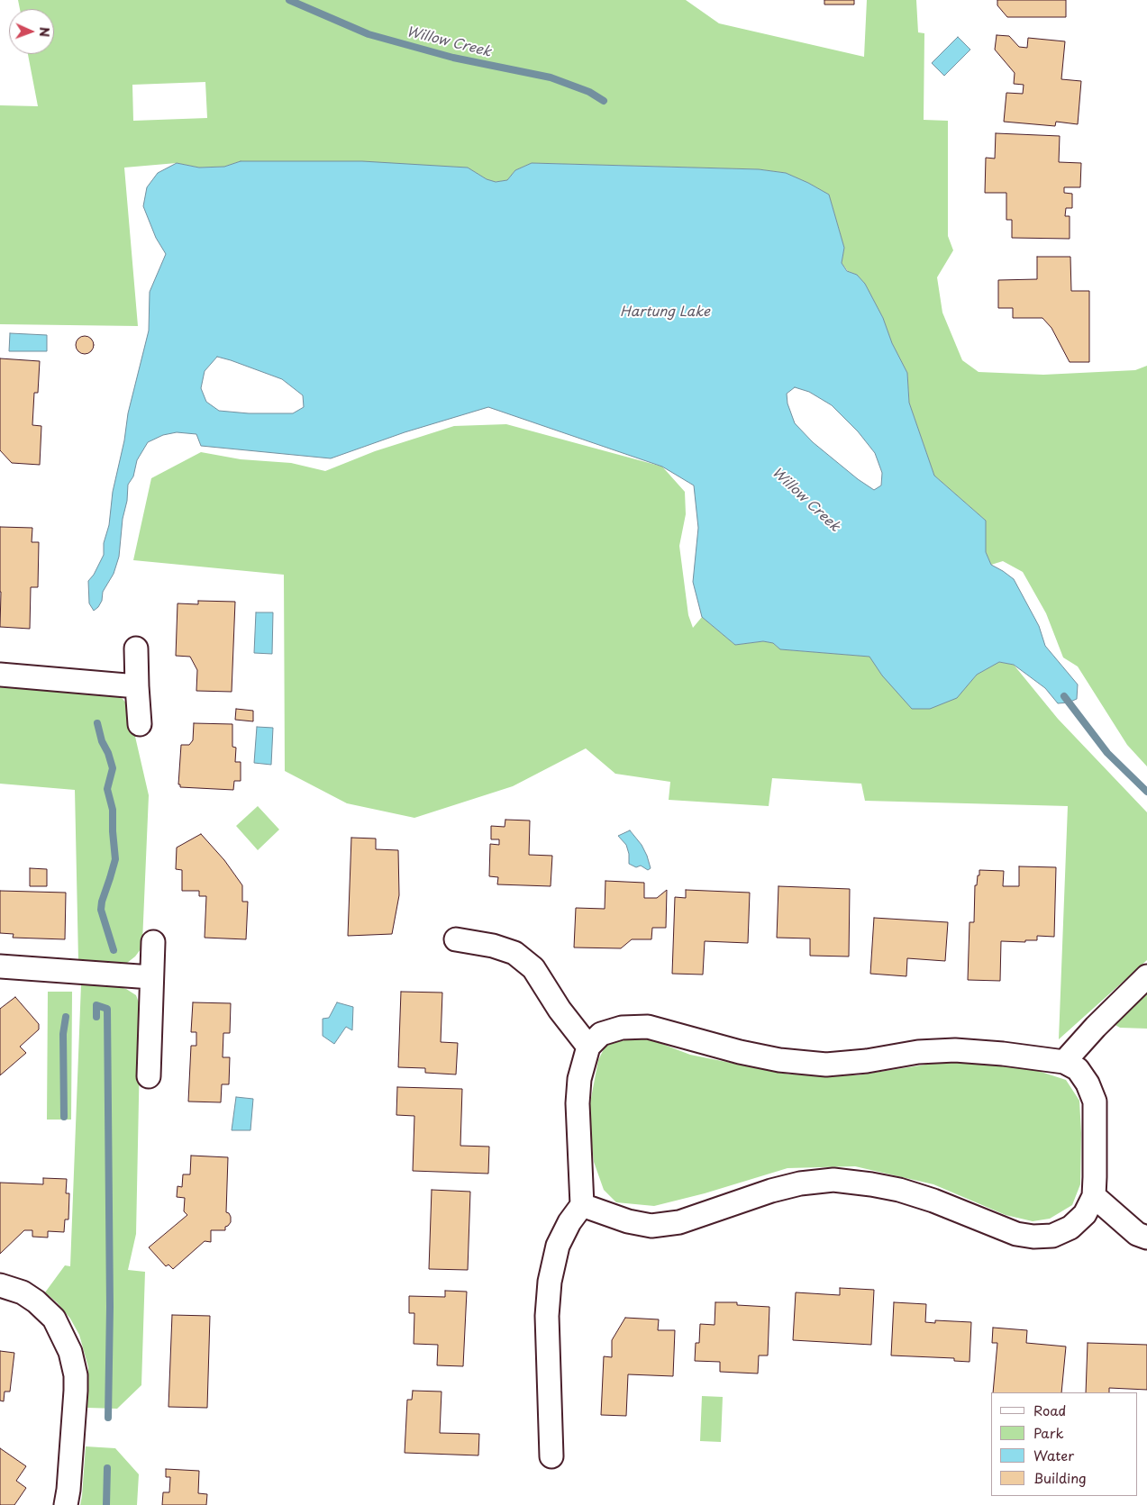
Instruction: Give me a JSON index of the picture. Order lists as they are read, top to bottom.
{
  "water": ["Willow Creek", "Hartung Lake"],
  "legend": [
    "Road",
    "Park",
    "Water",
    "Building"
  ],
  "north": "right"
}
